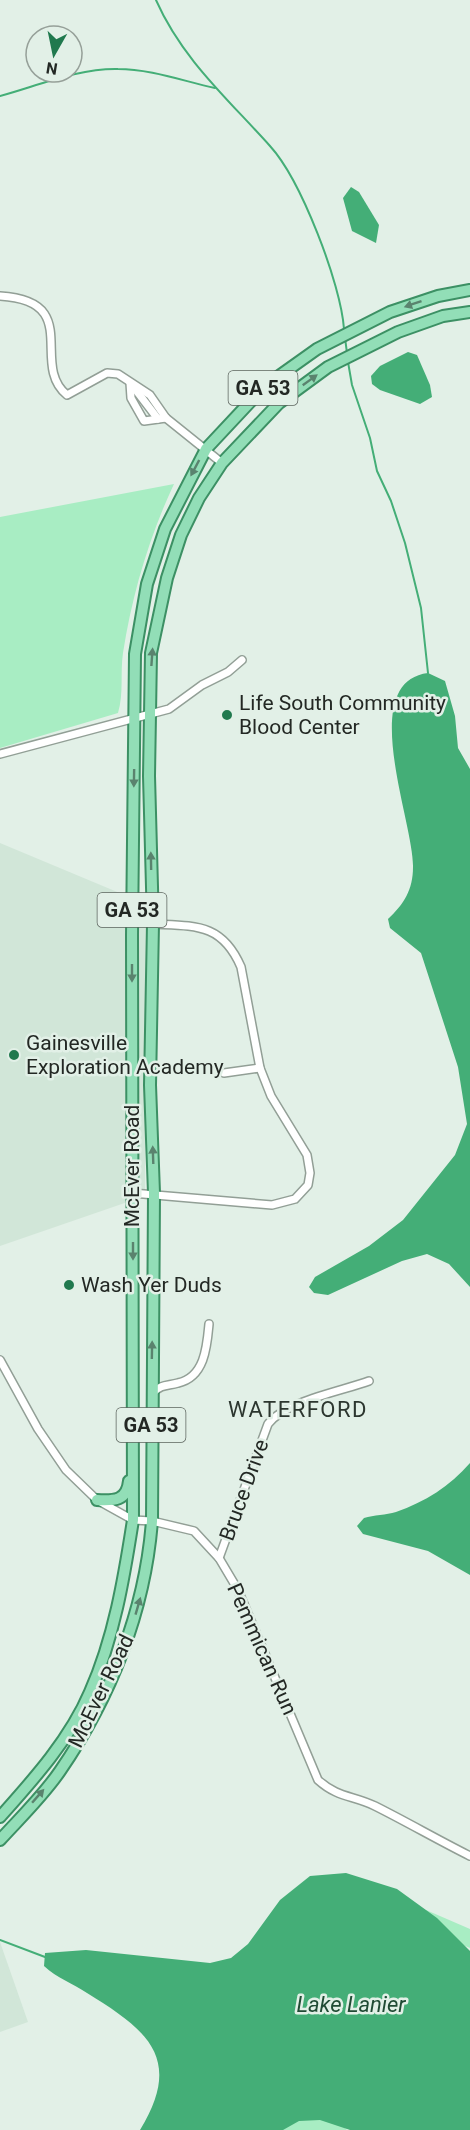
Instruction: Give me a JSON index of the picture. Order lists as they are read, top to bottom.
{
  "streets": {
    "main road": ["GA 53", "McEver Road"],
    "street": ["Bruce Drive", "Pemmican Run"]
  },
  "crossings": [
    ["McEver Road", "Pemmican Run"],
    ["Bruce Drive", "Pemmican Run"]
  ],
  "districts": ["WATERFORD"],
  "water": ["Lake Lanier"],
  "places": ["Life South Community Blood Center", "Gainesville Exploration Academy", "Wash Yer Duds"],
  "north": "bottom"
}
